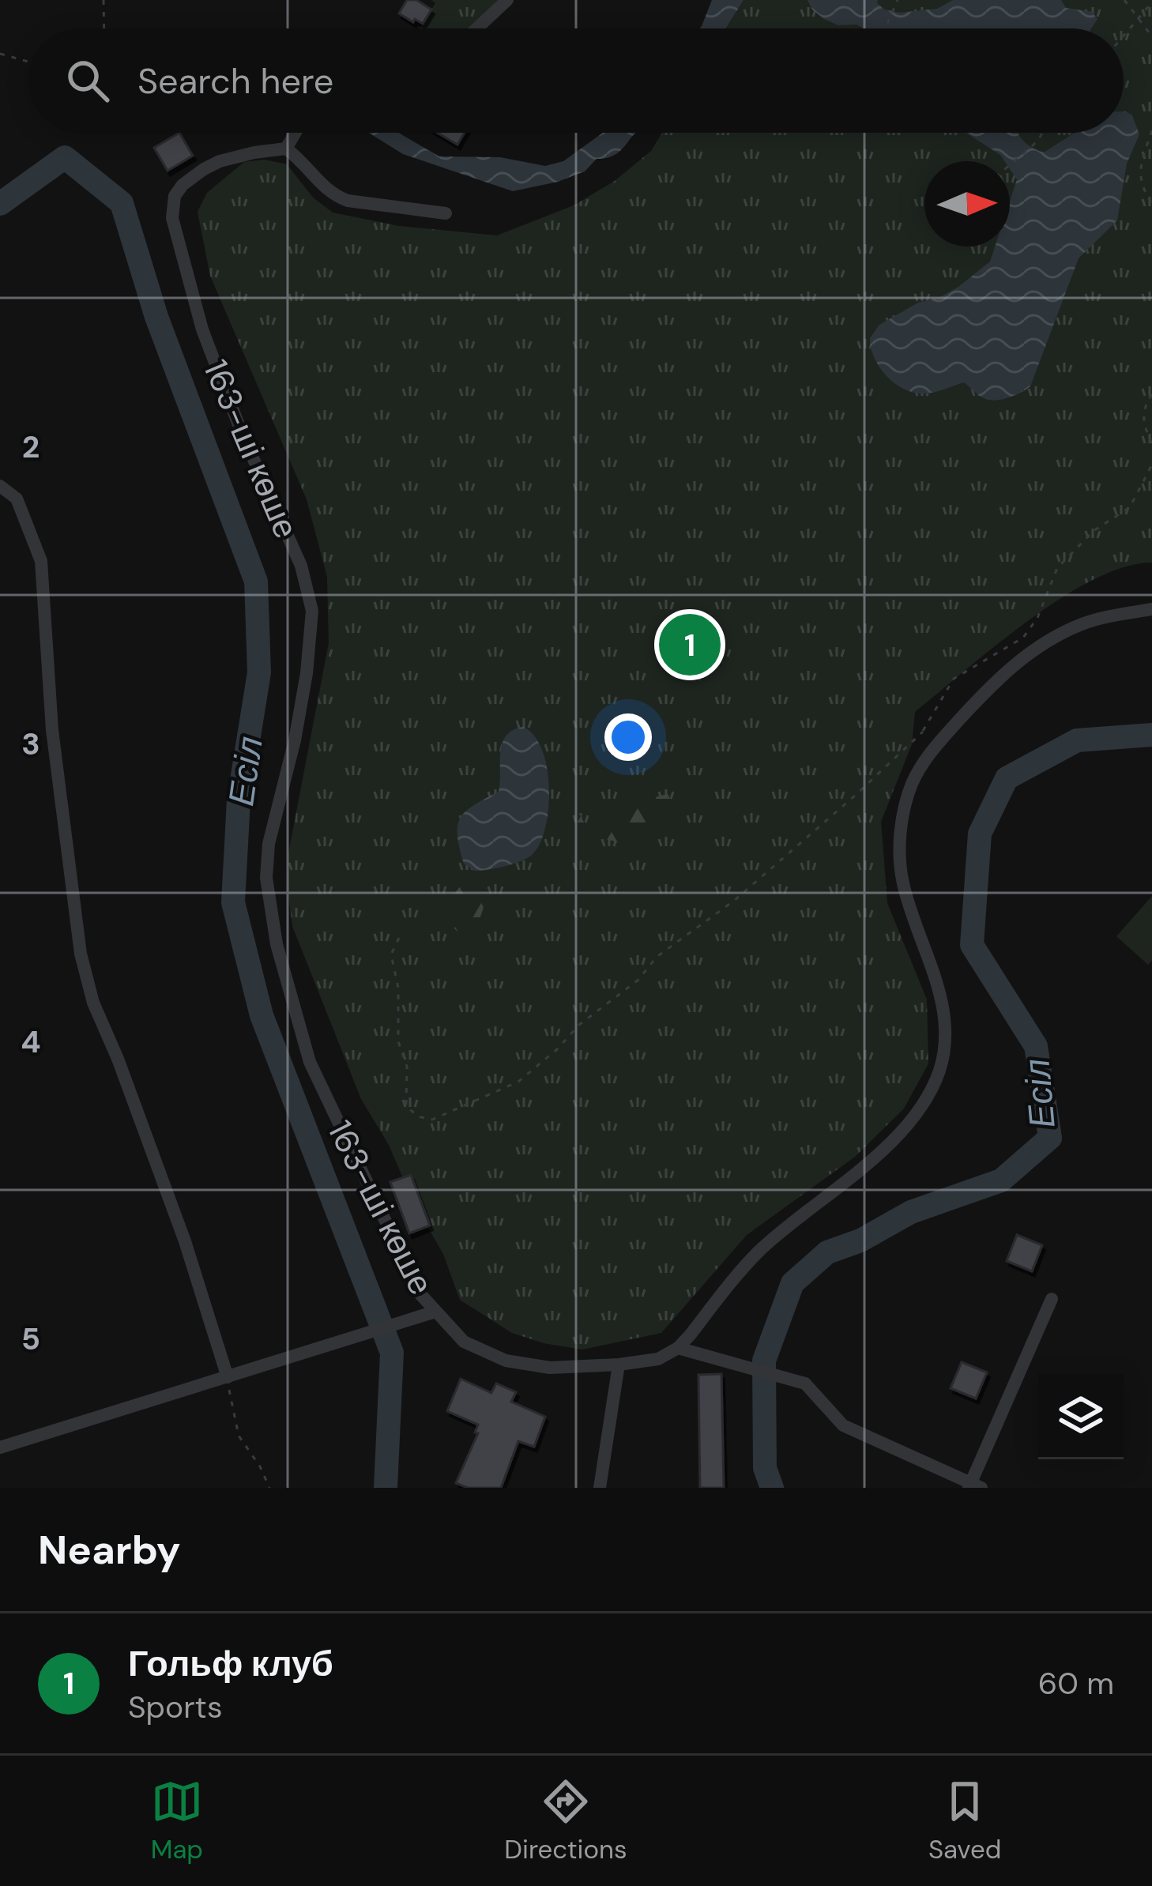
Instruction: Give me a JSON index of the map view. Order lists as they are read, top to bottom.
{
  "streets": {
    "street": ["163-ші көше"]
  },
  "water": ["Есіл"],
  "north": "right",
  "page": {
    "search": "Search here",
    "pins": "1",
    "heading": "Nearby",
    "list": [
      {
        "mark": "1",
        "name": "Гольф клуб",
        "note": "Sports",
        "value": "60 m"
      }
    ],
    "nav": ["Map", "Directions", "Saved"]
  },
  "grid": {
    "rows": [
      "2",
      "3",
      "4",
      "5"
    ]
  }
}
